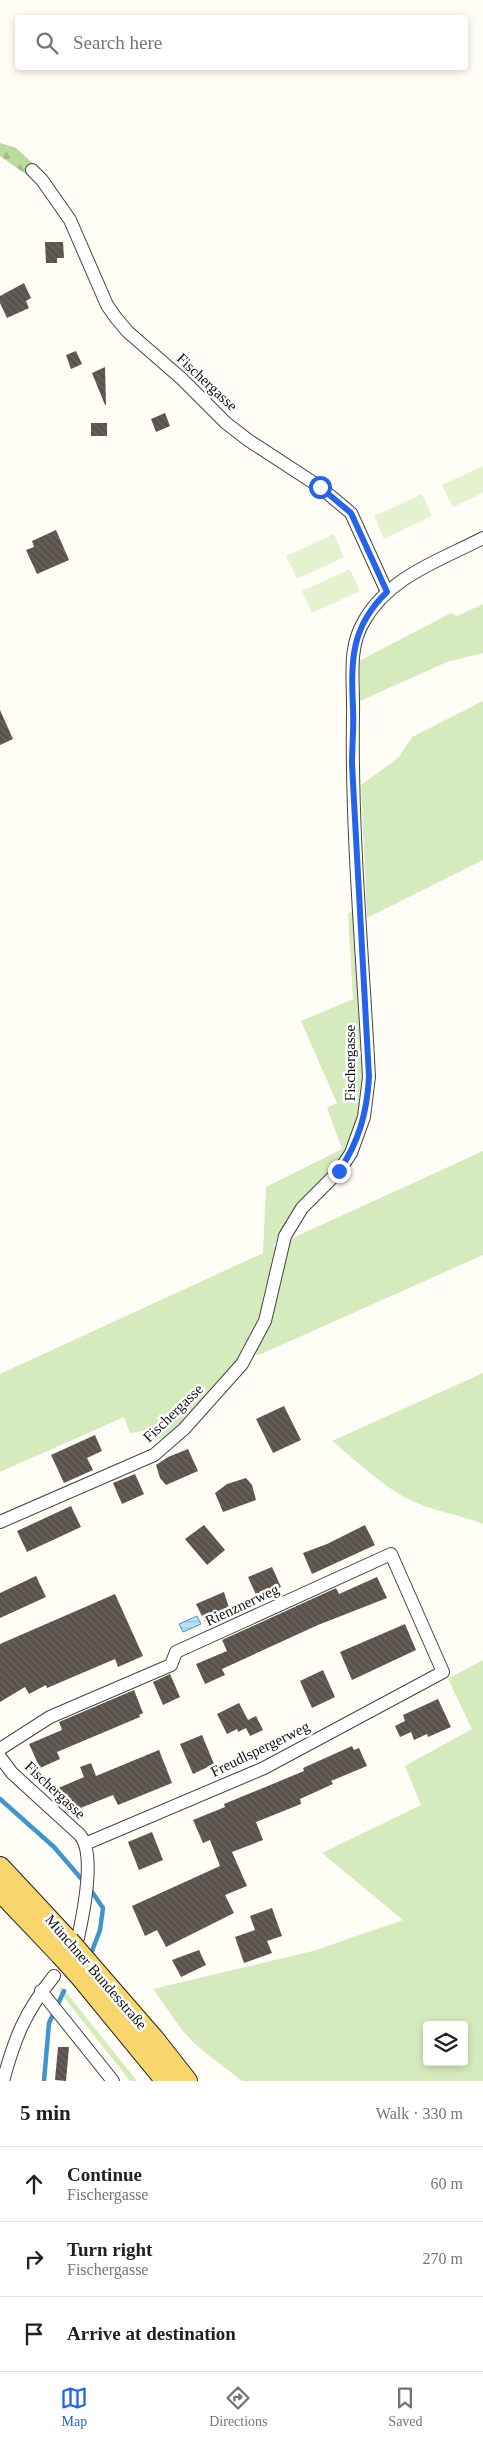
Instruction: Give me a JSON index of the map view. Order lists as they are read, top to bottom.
{
  "streets": {
    "main road": ["Münchner Bundesstraße"],
    "street": ["Fischergasse", "Rienznerweg", "Freudlspergerweg"]
  },
  "crossings": [
    ["Fischergasse", "Freudlspergerweg"],
    ["Rienznerweg", "Freudlspergerweg"]
  ],
  "page": {
    "search": "Search here",
    "heading": ["5 min", "Walk · 330 m"],
    "list": [
      ["Continue", "Fischergasse", "60 m"],
      ["Turn right", "Fischergasse", "270 m"],
      "Arrive at destination"
    ],
    "nav": ["Map", "Directions", "Saved"]
  }
}
